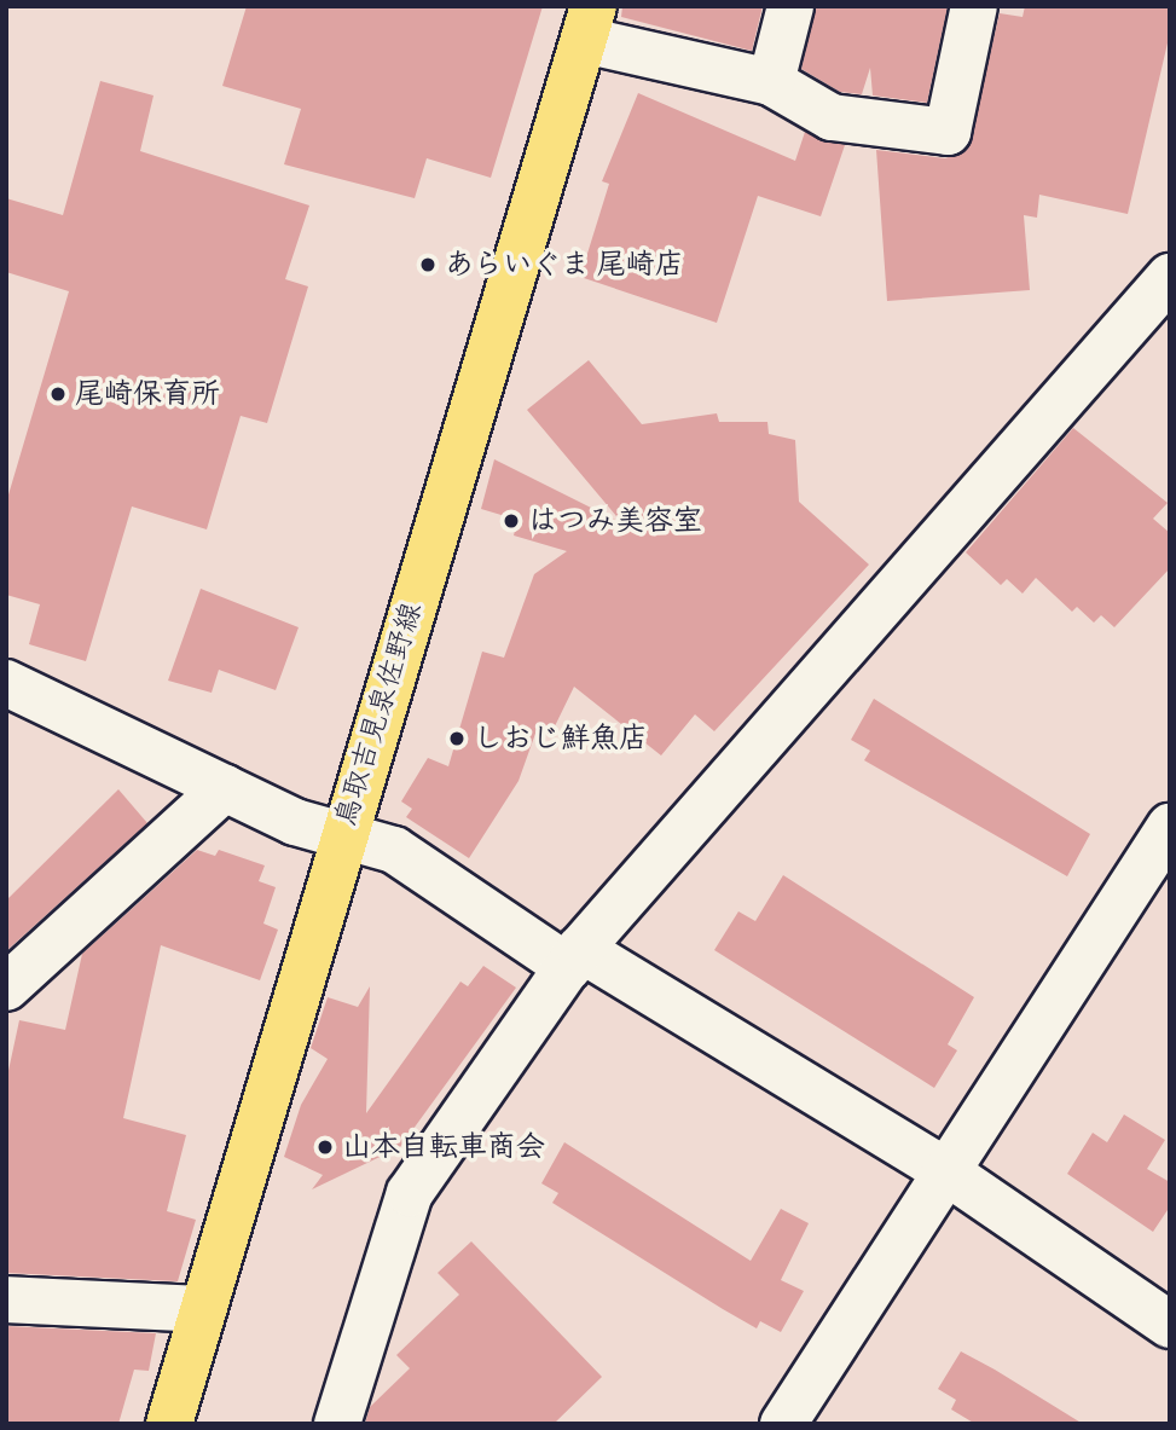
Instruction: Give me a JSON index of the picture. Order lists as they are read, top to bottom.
{
  "streets": {
    "main road": ["鳥取吉見泉佐野線"]
  },
  "places": [
    "あらいぐま 尾崎店",
    "尾崎保育所",
    "はつみ美容室",
    "しおじ鮮魚店",
    "山本自転車商会"
  ]
}
